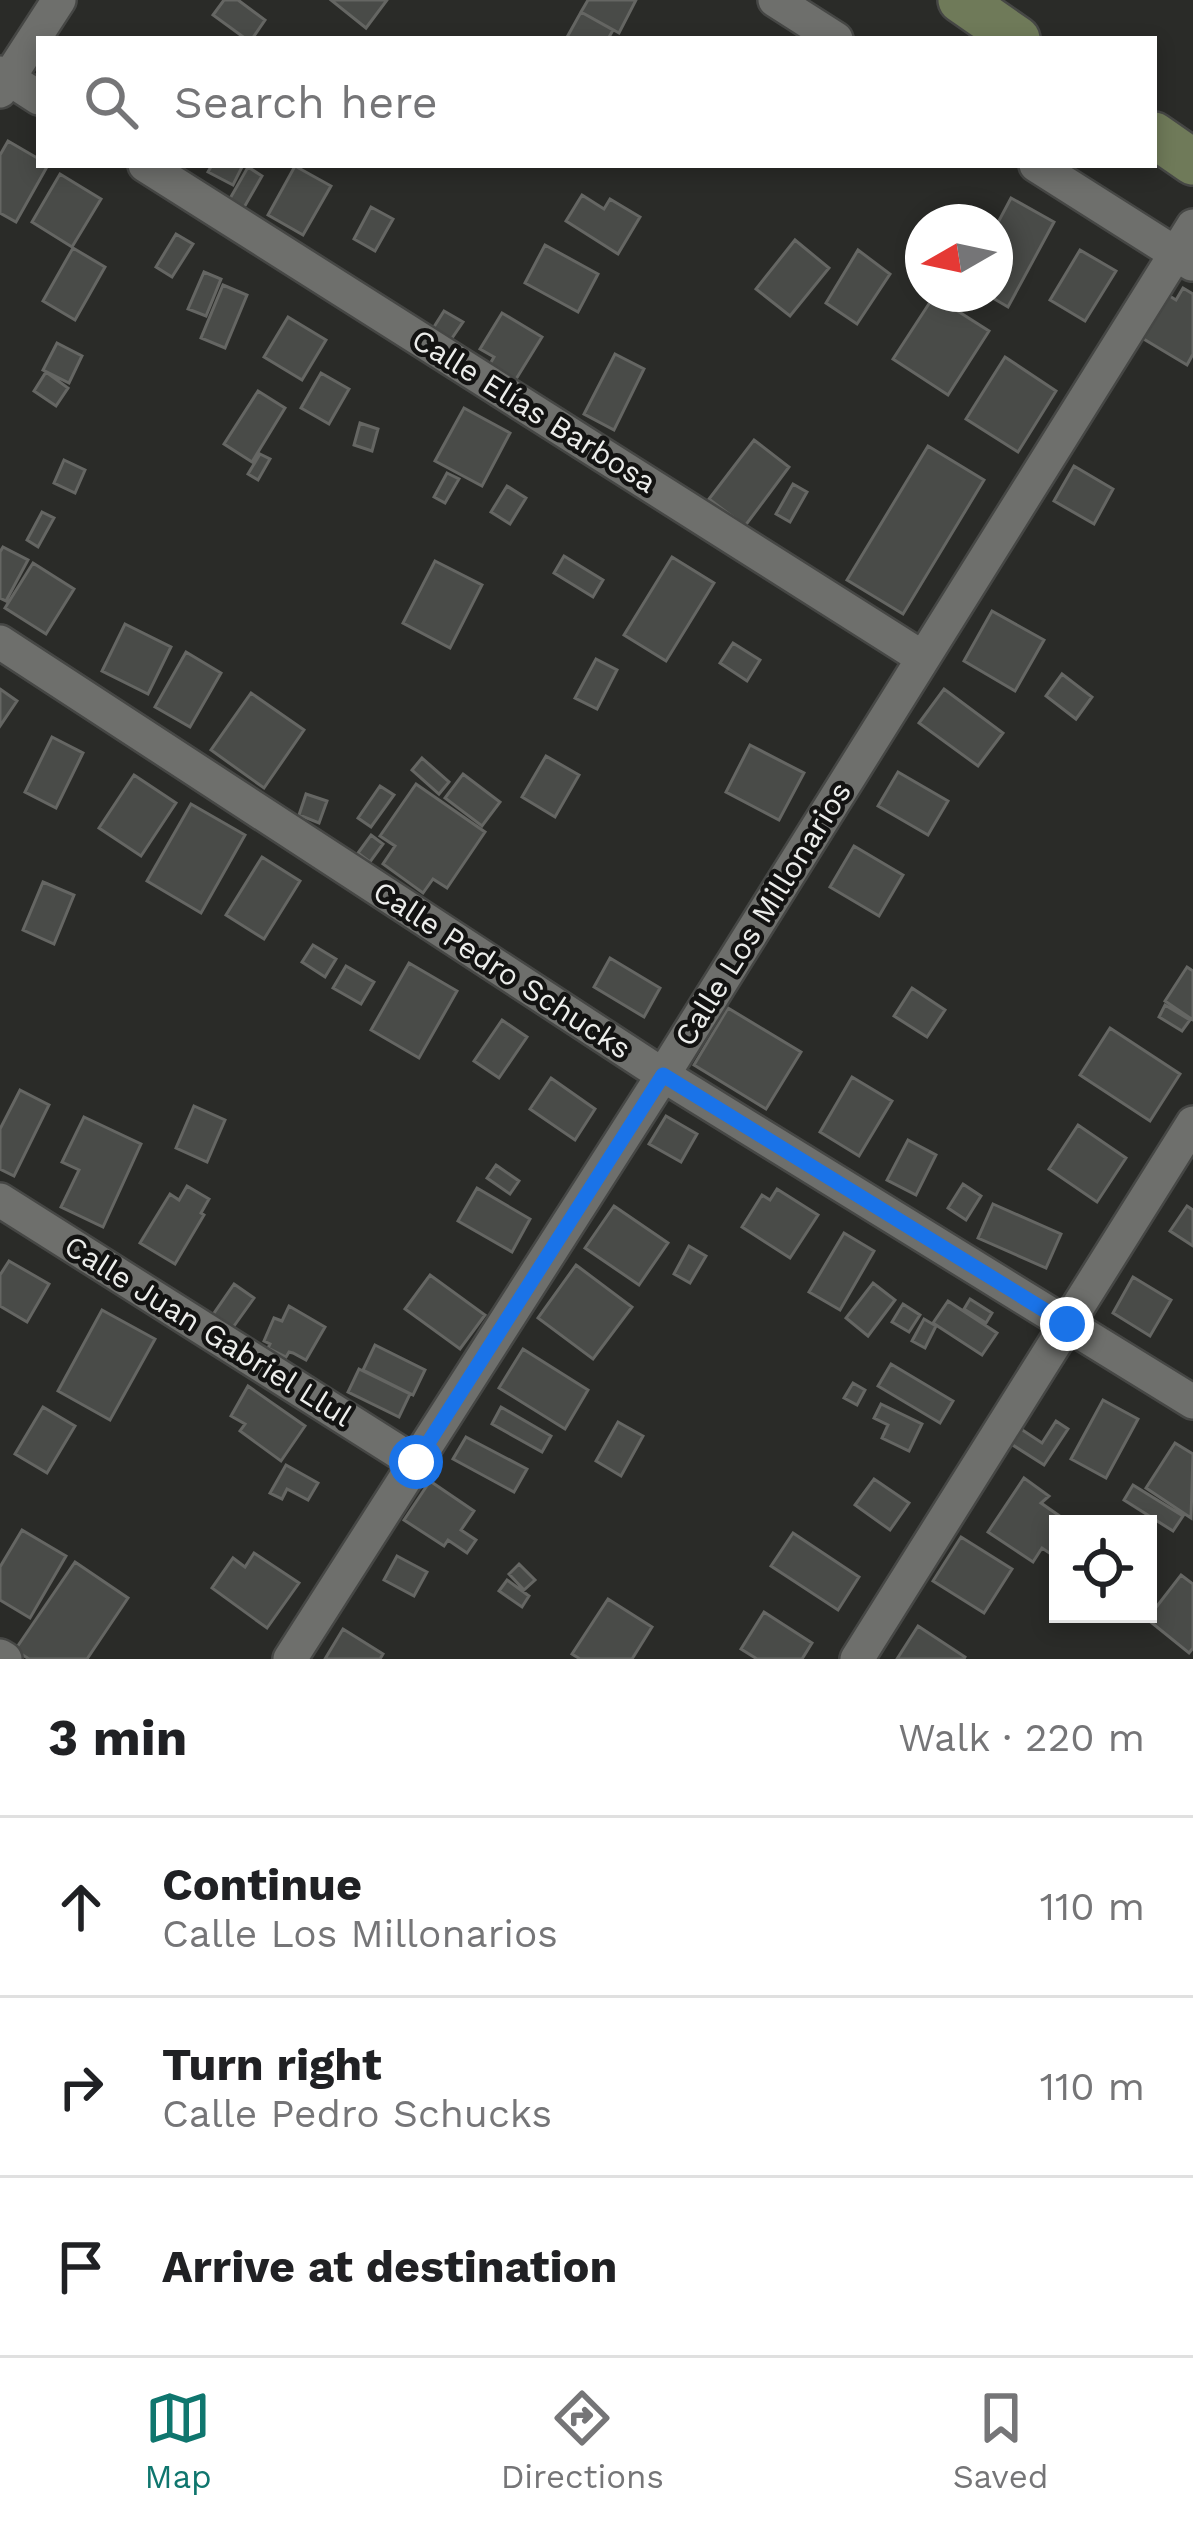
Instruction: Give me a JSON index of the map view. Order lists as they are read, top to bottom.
{
  "streets": {
    "street": [
      "Calle Elías Barbosa",
      "Calle Los Millonarios",
      "Calle Pedro Schucks",
      "Calle Juan Gabriel Llul"
    ]
  },
  "crossings": [
    ["Calle Elías Barbosa", "Calle Los Millonarios"],
    ["Calle Los Millonarios", "Calle Pedro Schucks"],
    ["Calle Los Millonarios", "Calle Juan Gabriel Llul"]
  ],
  "north": "left",
  "page": {
    "search": "Search here",
    "heading": ["3 min", "Walk · 220 m"],
    "list": [
      ["Continue", "Calle Los Millonarios", "110 m"],
      ["Turn right", "Calle Pedro Schucks", "110 m"],
      "Arrive at destination"
    ],
    "nav": ["Map", "Directions", "Saved"]
  }
}
